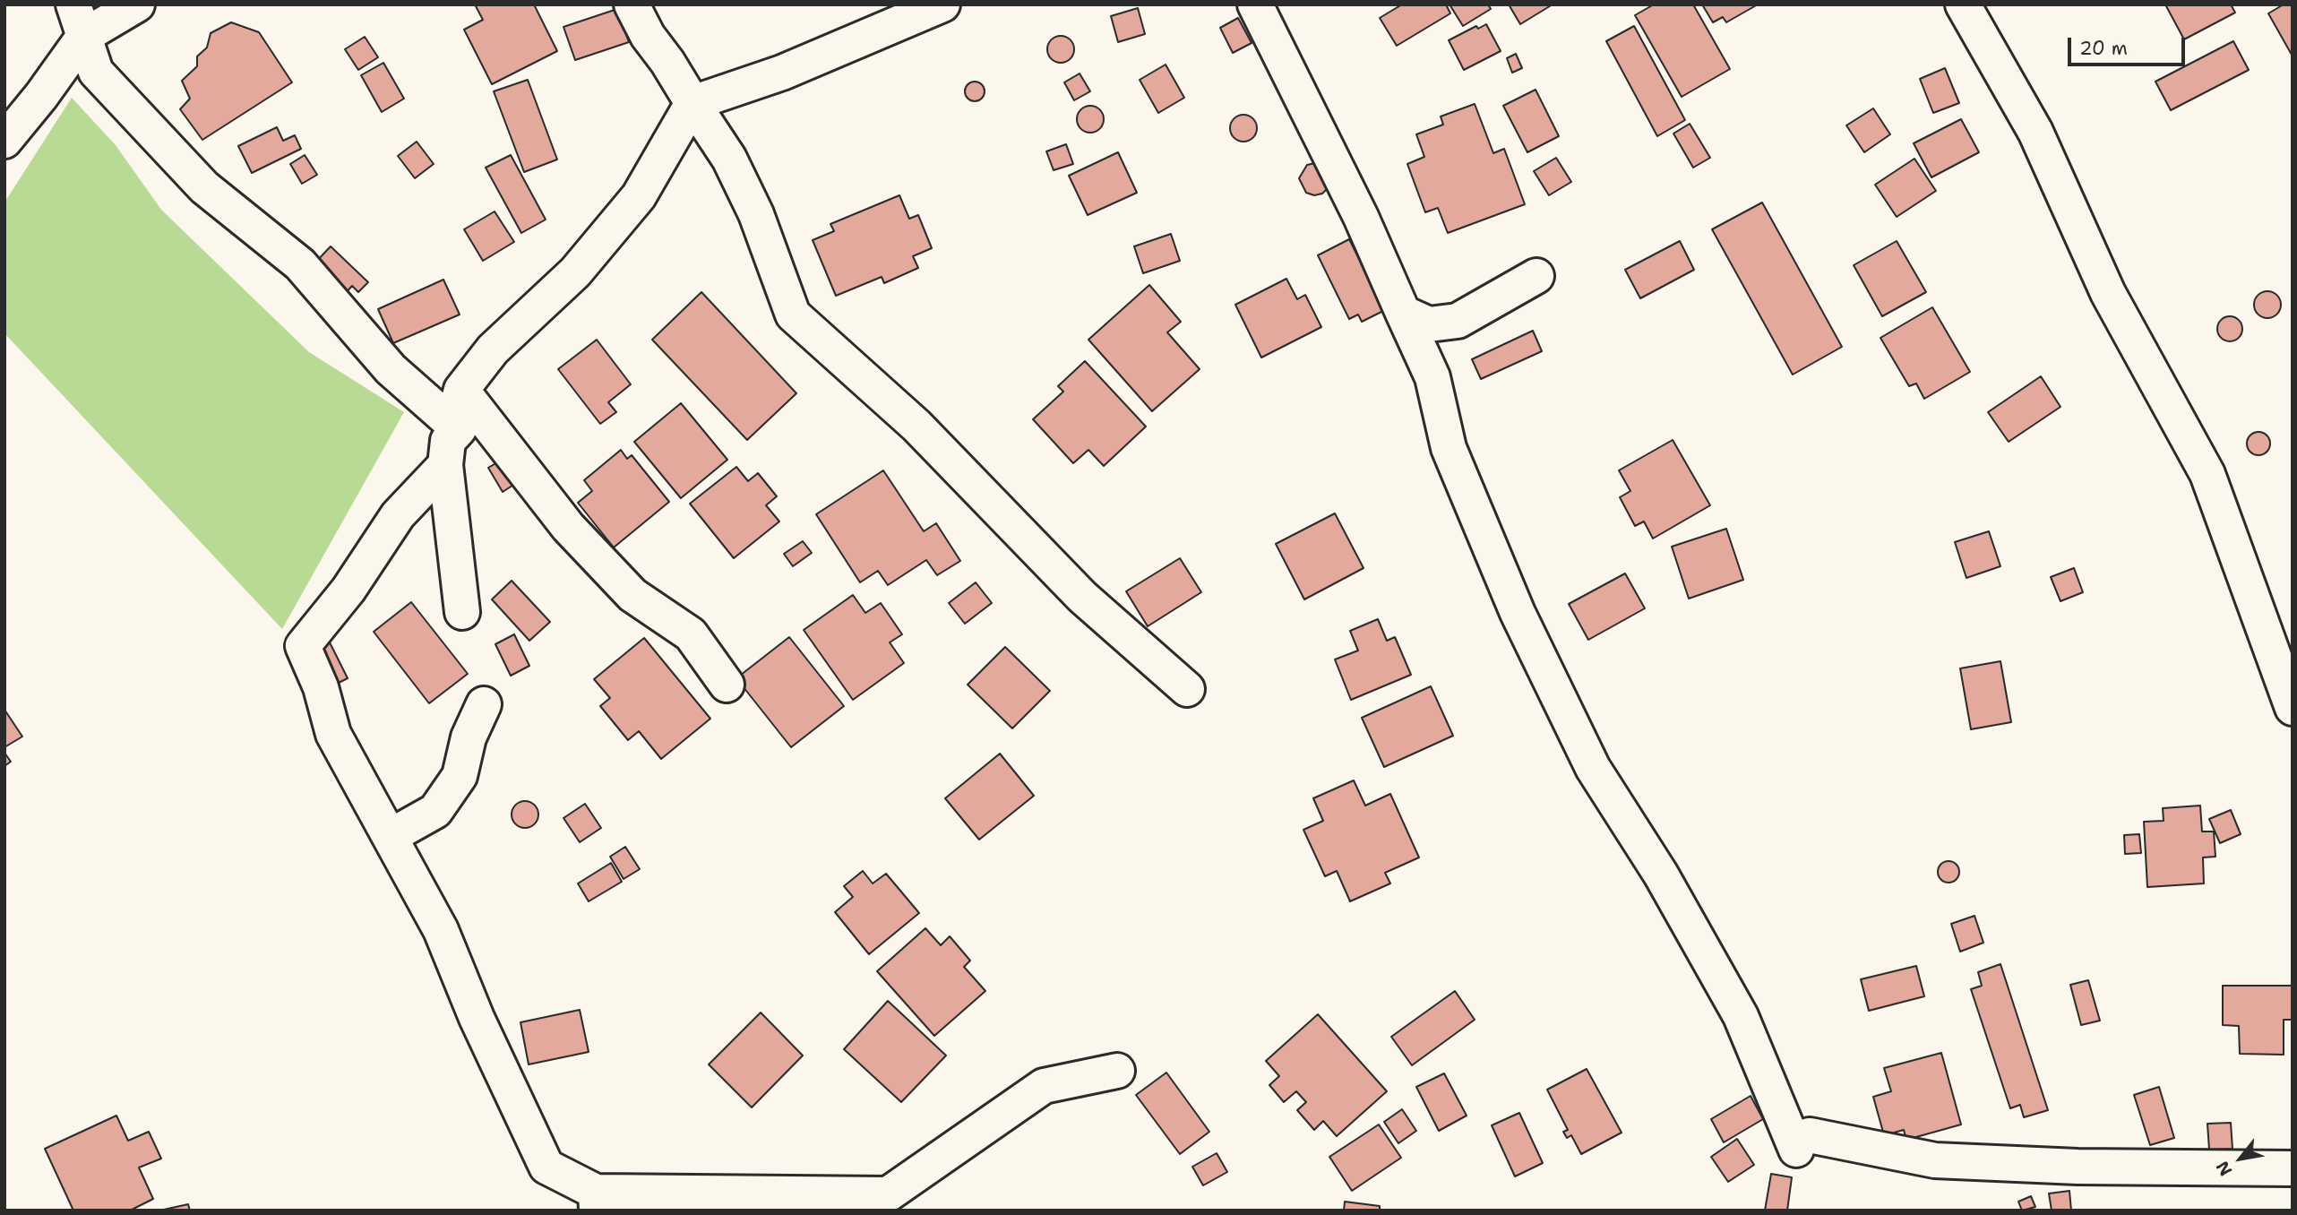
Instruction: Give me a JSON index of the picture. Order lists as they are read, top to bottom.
{
  "scale_bar": "20 m",
  "north": "bottom left"
}
